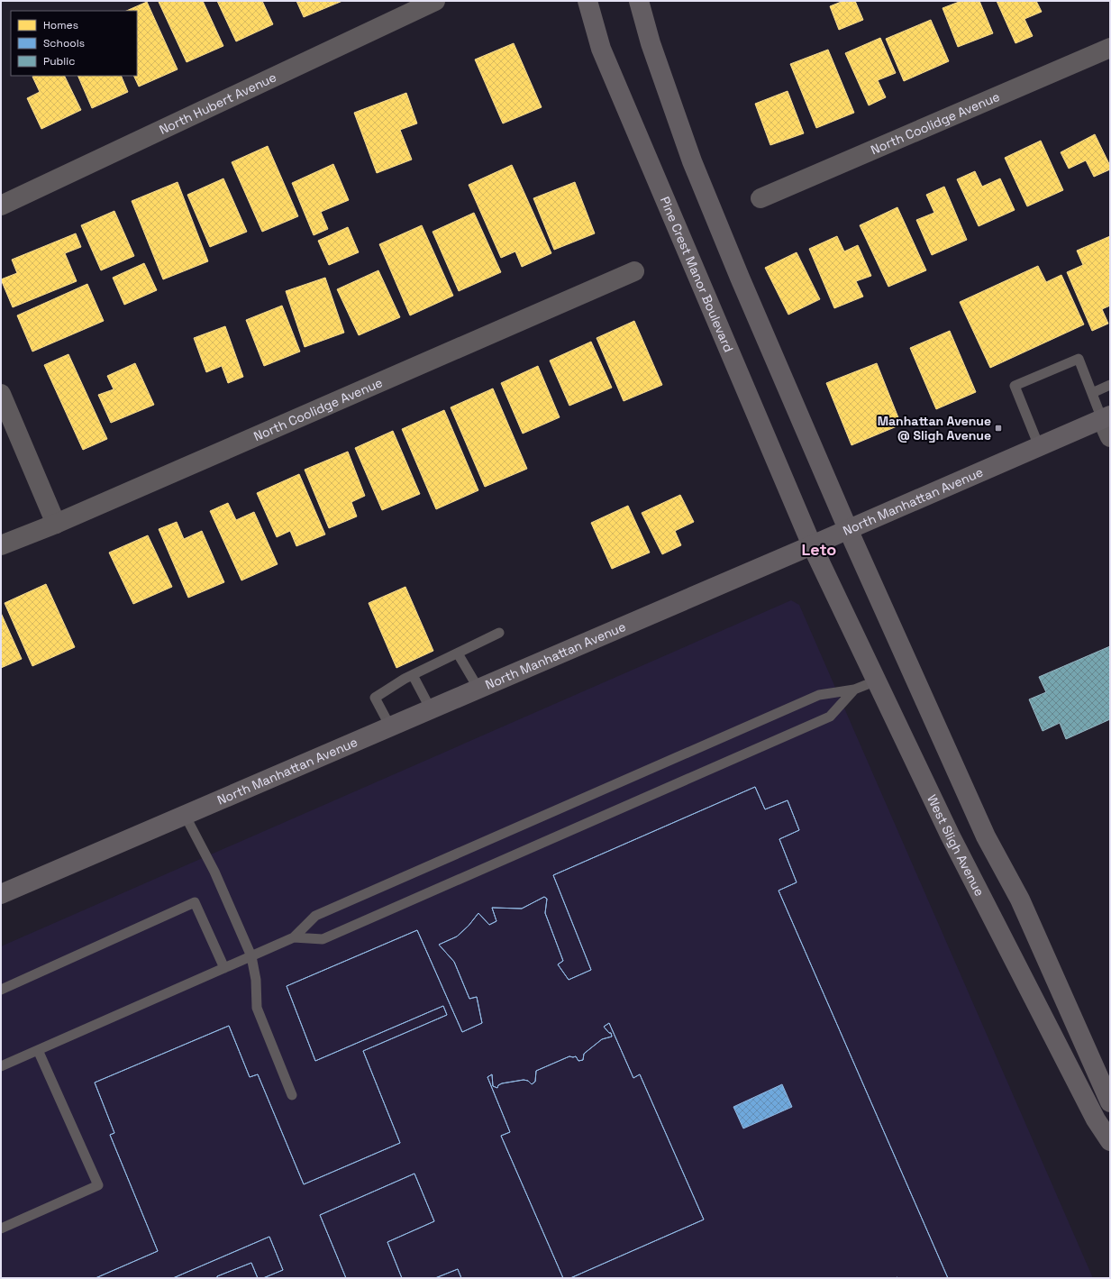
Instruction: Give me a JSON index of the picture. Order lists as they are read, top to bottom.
{
  "streets": {
    "main road": ["Pine Crest Manor Boulevard", "North Manhattan Avenue", "West Sligh Avenue"],
    "street": ["North Hubert Avenue", "North Coolidge Avenue"]
  },
  "crossings": [
    ["Pine Crest Manor Boulevard", "North Manhattan Avenue"],
    ["Pine Crest Manor Boulevard", "West Sligh Avenue"],
    ["North Manhattan Avenue", "West Sligh Avenue"]
  ],
  "districts": ["Leto"],
  "places": {
    "transit": ["Manhattan Avenue @ Sligh Avenue"]
  },
  "legend": ["Homes", "Schools", "Public"]
}
